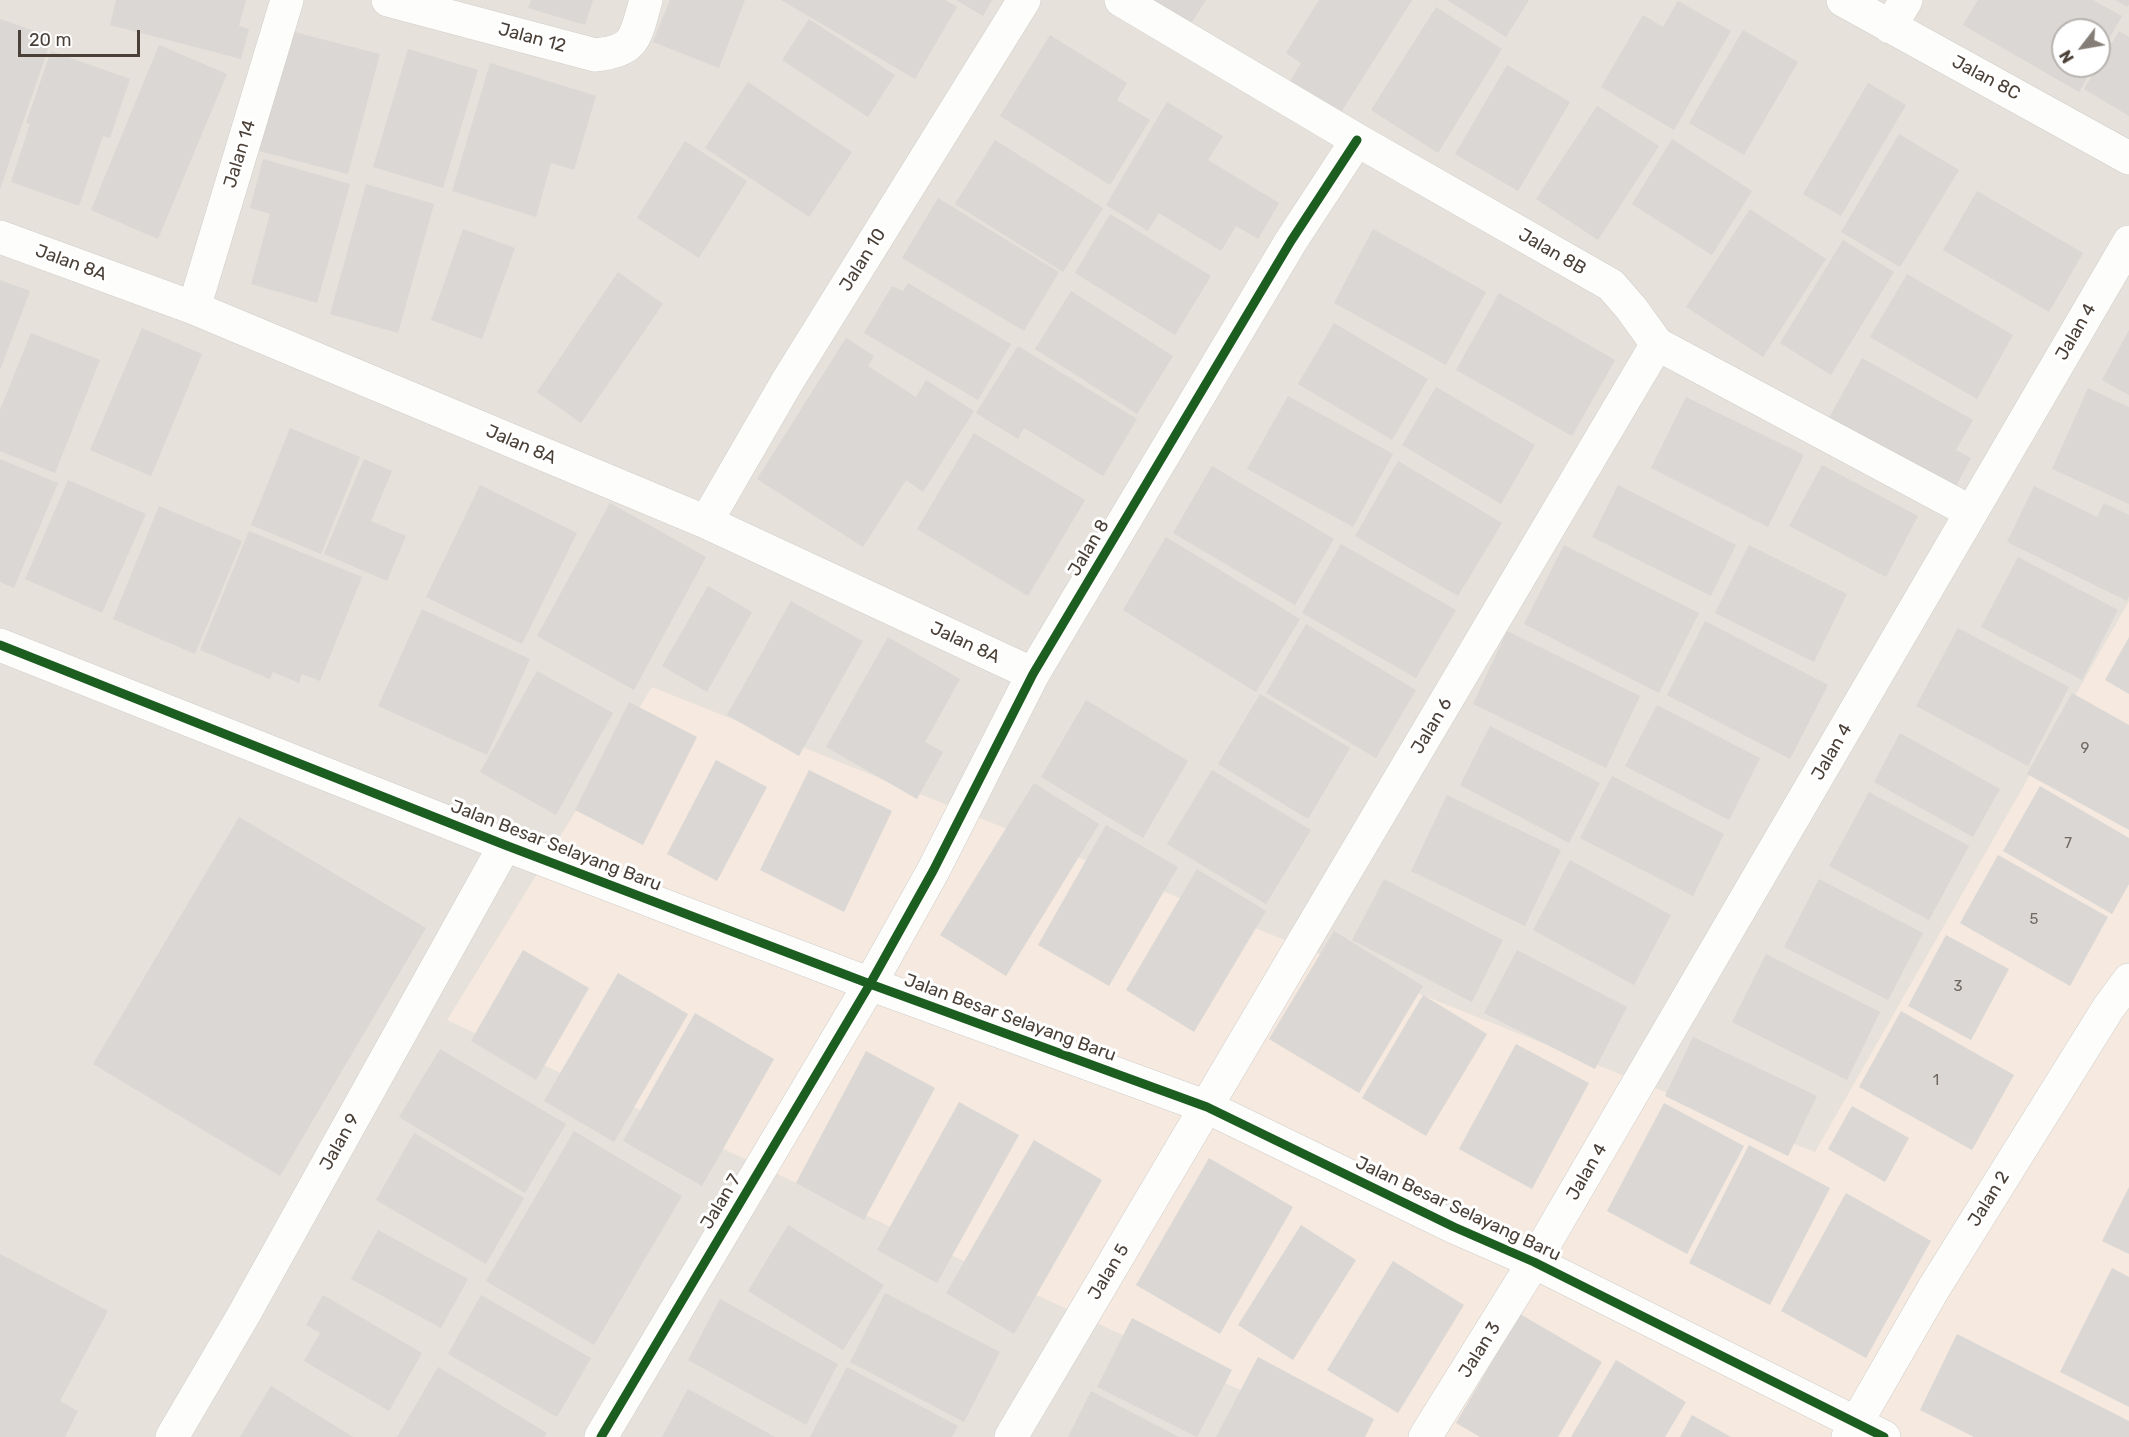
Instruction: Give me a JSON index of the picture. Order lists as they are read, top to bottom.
{
  "streets": {
    "street": [
      "Jalan 12",
      "Jalan 8C",
      "Jalan 14",
      "Jalan 8B",
      "Jalan 10",
      "Jalan 8A",
      "Jalan 4",
      "Jalan 8",
      "Jalan 6",
      "Jalan Besar Selayang Baru",
      "Jalan 9",
      "Jalan 2",
      "Jalan 7",
      "Jalan 5",
      "Jalan 3"
    ]
  },
  "crossings": [
    ["Jalan 14", "Jalan 8A"],
    ["Jalan 8B", "Jalan 4"],
    ["Jalan 8B", "Jalan 8"],
    ["Jalan 8B", "Jalan 6"],
    ["Jalan 10", "Jalan 8A"],
    ["Jalan 8A", "Jalan 8"],
    ["Jalan 4", "Jalan Besar Selayang Baru"],
    ["Jalan 4", "Jalan 3"],
    ["Jalan 8", "Jalan Besar Selayang Baru"],
    ["Jalan 8", "Jalan 7"],
    ["Jalan 6", "Jalan Besar Selayang Baru"],
    ["Jalan 6", "Jalan 5"],
    ["Jalan Besar Selayang Baru", "Jalan 9"],
    ["Jalan Besar Selayang Baru", "Jalan 2"],
    ["Jalan Besar Selayang Baru", "Jalan 7"],
    ["Jalan Besar Selayang Baru", "Jalan 5"],
    ["Jalan Besar Selayang Baru", "Jalan 3"]
  ],
  "house_numbers": [
    "9",
    "7",
    "5",
    "3",
    "1"
  ],
  "scale_bar": "20 m",
  "north": "bottom left"
}
